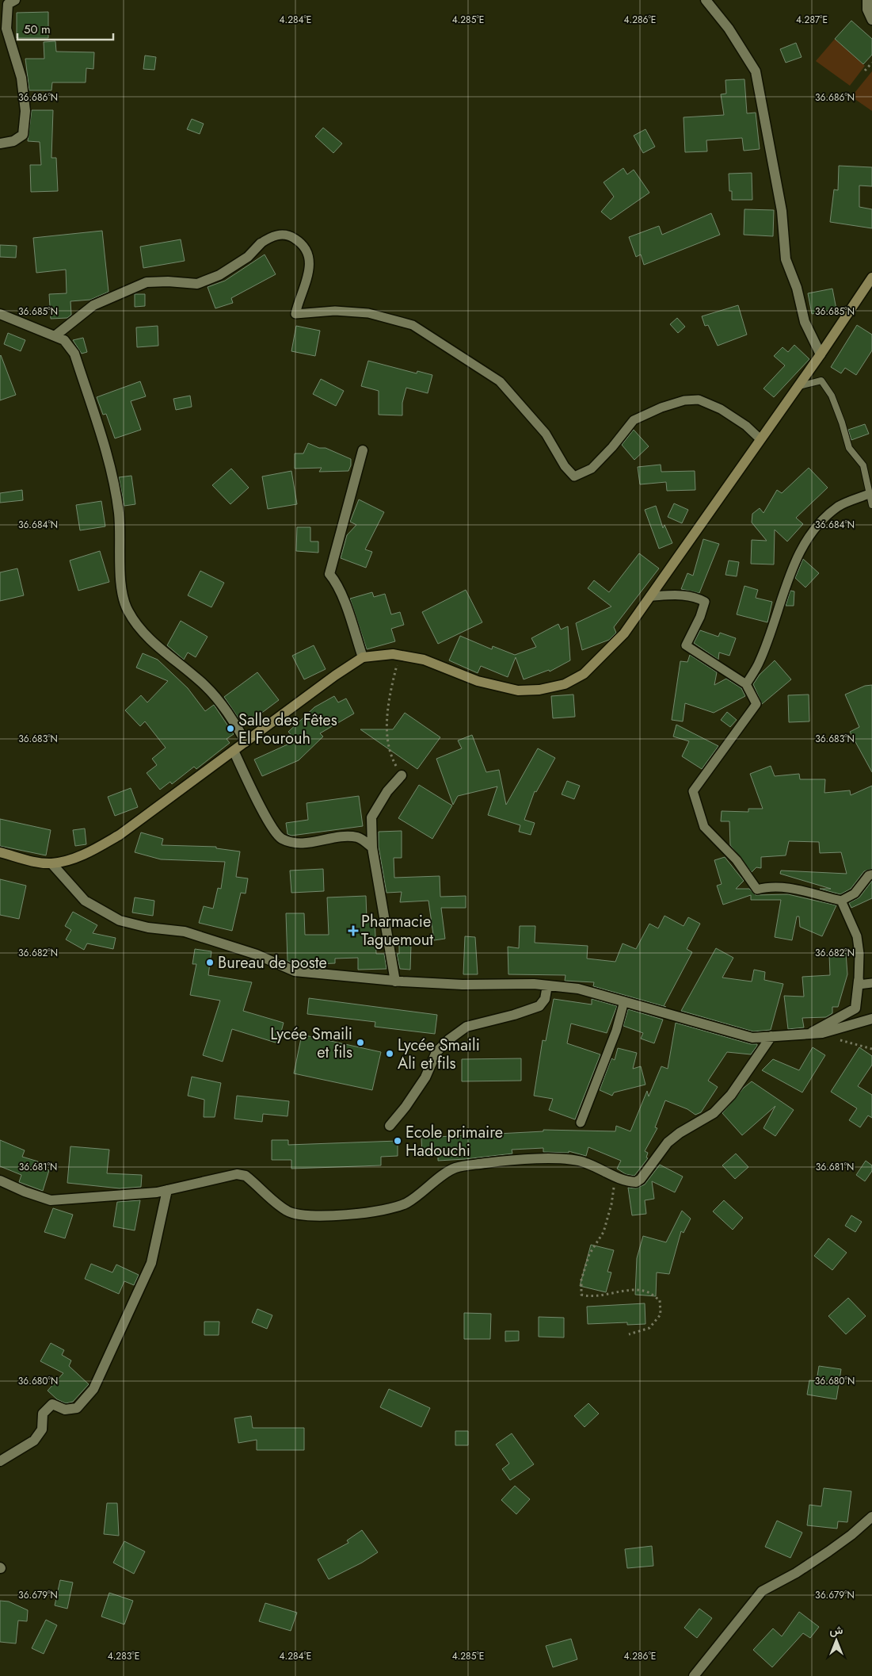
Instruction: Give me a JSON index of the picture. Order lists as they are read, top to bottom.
{
  "places": {
    "other": [
      "Salle des Fêtes El Fourouh",
      "Bureau de poste",
      "Lycée Smaili et fils",
      "Lycée Smaili Ali et fils",
      "Ecole primaire Hadouchi"
    ],
    "health": ["Pharmacie Taguemout"]
  },
  "scale_bar": "50 m",
  "north": "top",
  "coordinates": [
    "4.284°E",
    "4.285°E",
    "4.286°E",
    "4.287°E",
    "36.686°N",
    "36.685°N",
    "36.684°N",
    "36.683°N",
    "36.682°N",
    "36.681°N",
    "36.680°N",
    "36.679°N",
    "4.283°E"
  ]
}
